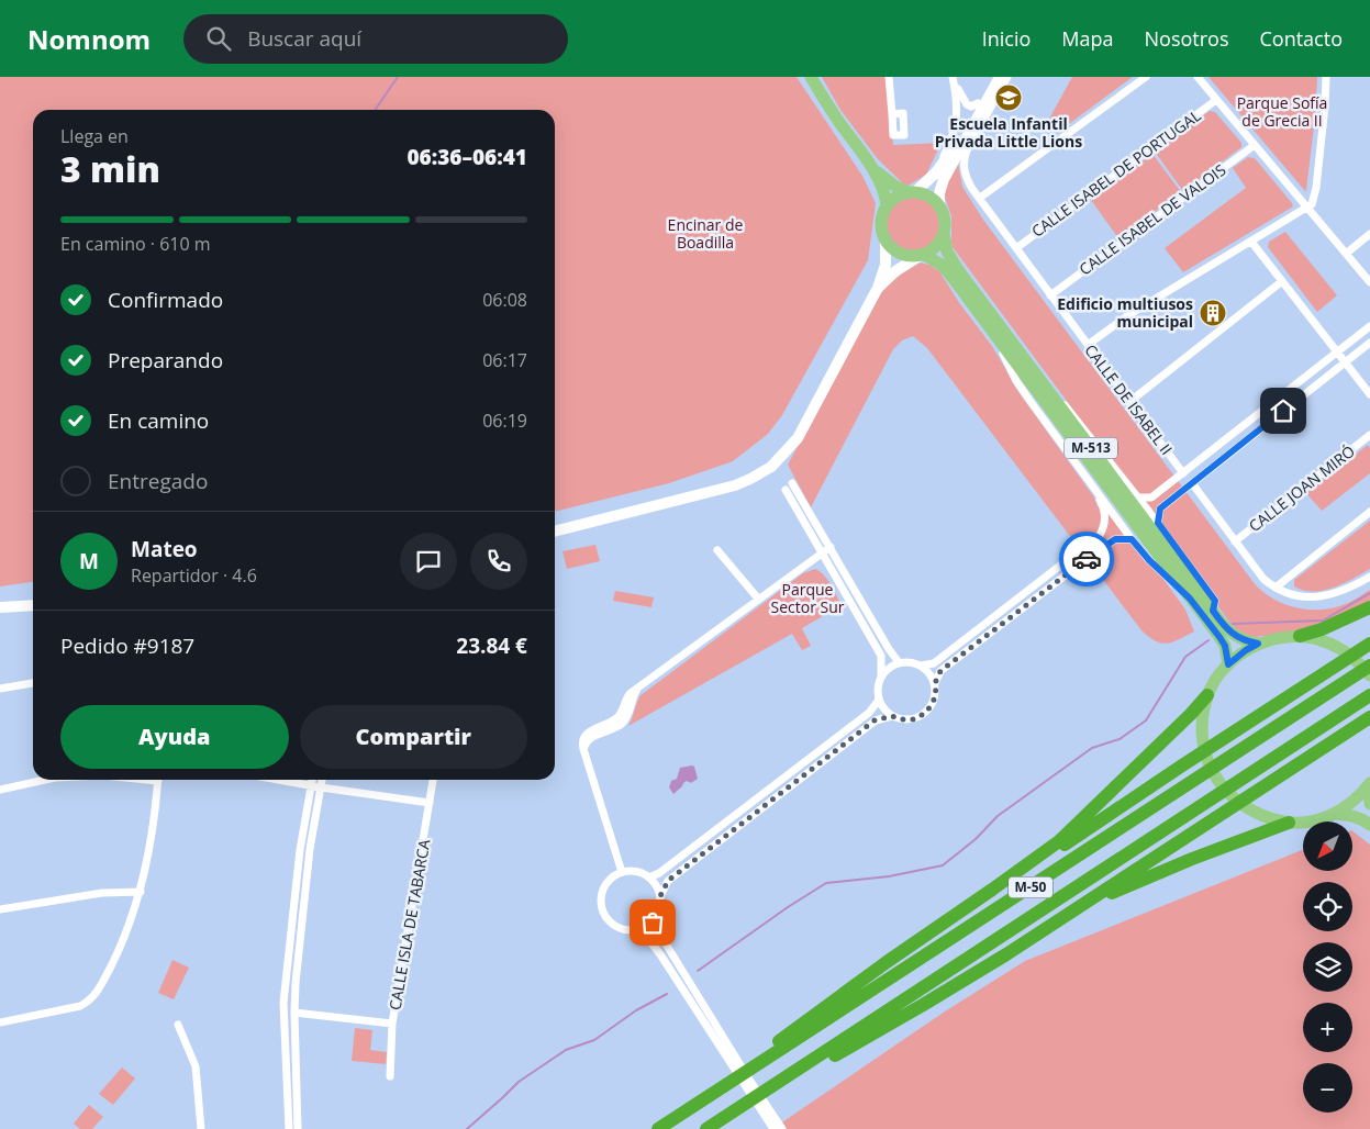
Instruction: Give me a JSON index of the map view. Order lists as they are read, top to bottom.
{
  "streets": {
    "highway": ["M-50"],
    "main road": ["M-513"],
    "street": [
      "CALLE ISABEL DE PORTUGAL",
      "CALLE ISABEL DE VALOIS",
      "CALLE DE ISABEL II",
      "CALLE JOAN MIRÓ",
      "CALLE ISLA DE TABARCA"
    ]
  },
  "crossings": [
    ["CALLE ISABEL DE PORTUGAL", "CALLE DE ISABEL II"],
    ["CALLE ISABEL DE VALOIS", "CALLE DE ISABEL II"]
  ],
  "parks": ["Parque Sofía de Grecia II", "Encinar de Boadilla", "Parque Sector Sur"],
  "places": {
    "school or university": ["Escuela Infantil Privada Little Lions"],
    "building": ["Edificio multiusos municipal"]
  },
  "north": "bottom left",
  "page": {
    "header": "Nomnom",
    "search": "Buscar aquí",
    "nav": [
      "Inicio",
      "Mapa",
      "Nosotros",
      "Contacto"
    ],
    "heading": ["3 min", "Llega en", "06:36–06:41"],
    "panel": [
      "Mateo",
      "Repartidor · 4.6",
      "Pedido #9187",
      "23.84 €"
    ],
    "bar": "En camino · 610 m",
    "list": [
      ["Confirmado", "06:08"],
      ["Preparando", "06:17"],
      ["En camino", "06:19"],
      "Entregado"
    ],
    "round": "M",
    "buttons": ["Ayuda", "Compartir"],
    "map_buttons": ["+", "−"]
  }
}
